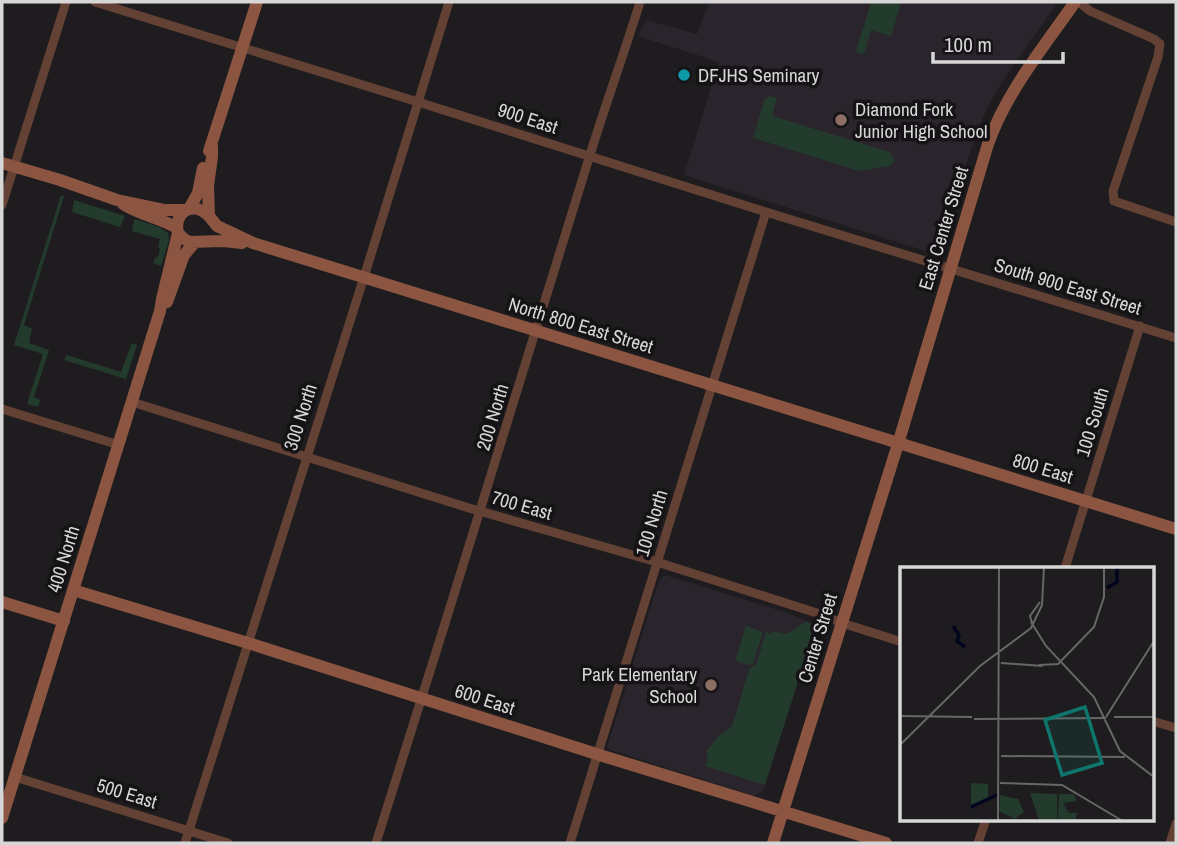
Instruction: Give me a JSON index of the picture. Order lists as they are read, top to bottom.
{
  "streets": {
    "street": [
      "900 East",
      "East Center Street",
      "South 900 East Street",
      "North 800 East Street",
      "300 North",
      "200 North",
      "100 South",
      "800 East",
      "700 East",
      "100 North",
      "400 North",
      "Center Street",
      "600 East",
      "500 East"
    ]
  },
  "crossings": [
    ["900 East", "East Center Street"],
    ["900 East", "South 900 East Street"],
    ["900 East", "300 North"],
    ["900 East", "200 North"],
    ["900 East", "100 North"],
    ["East Center Street", "South 900 East Street"],
    ["East Center Street", "North 800 East Street"],
    ["East Center Street", "800 East"],
    ["East Center Street", "Center Street"],
    ["South 900 East Street", "100 South"],
    ["North 800 East Street", "300 North"],
    ["North 800 East Street", "200 North"],
    ["North 800 East Street", "800 East"],
    ["North 800 East Street", "100 North"],
    ["North 800 East Street", "Center Street"],
    ["300 North", "700 East"],
    ["300 North", "600 East"],
    ["300 North", "500 East"],
    ["200 North", "700 East"],
    ["200 North", "600 East"],
    ["100 South", "800 East"],
    ["800 East", "Center Street"],
    ["700 East", "100 North"],
    ["700 East", "400 North"],
    ["700 East", "Center Street"],
    ["100 North", "600 East"],
    ["400 North", "600 East"],
    ["400 North", "500 East"],
    ["Center Street", "600 East"]
  ],
  "places": ["DFJHS Seminary", "Diamond Fork Junior High School", "Park Elementary School"],
  "scale_bar": "100 m"
}
